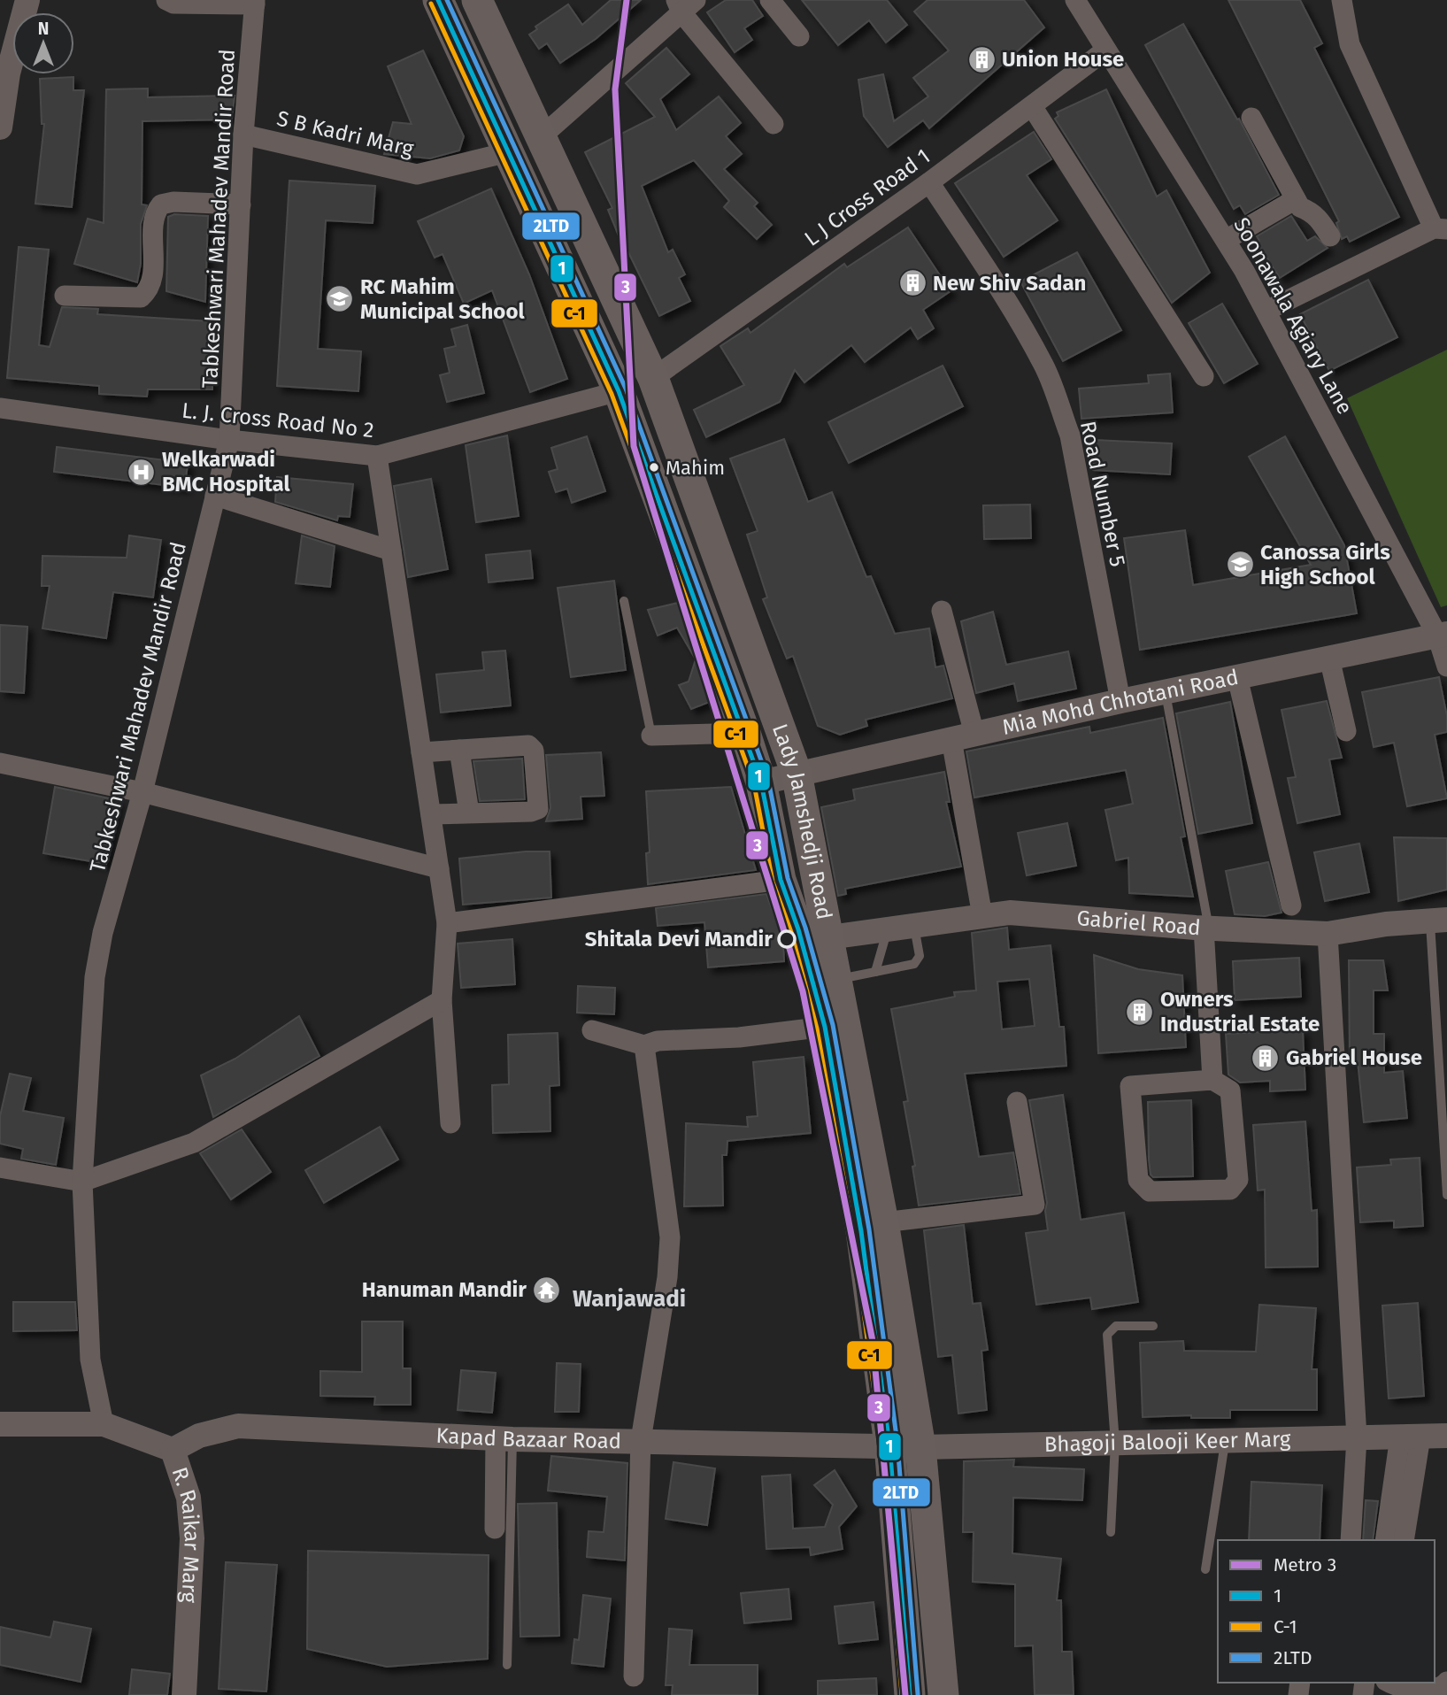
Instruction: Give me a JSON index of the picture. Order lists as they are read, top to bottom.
{
  "streets": {
    "main road": ["Lady Jamshedji Road"],
    "street": [
      "S B Kadri Marg",
      "L J Cross Road 1",
      "Tabkeshwari Mahadev Mandir Road",
      "Soonawala Agiary Lane",
      "L. J. Cross Road No 2",
      "Road Number 5",
      "Mia Mohd Chhotani Road",
      "Gabriel Road",
      "Kapad Bazaar Road",
      "Bhagoji Balooji Keer Marg",
      "R. Raikar Marg"
    ]
  },
  "crossings": [
    ["S B Kadri Marg", "Tabkeshwari Mahadev Mandir Road"],
    ["S B Kadri Marg", "Lady Jamshedji Road"],
    ["L J Cross Road 1", "Soonawala Agiary Lane"],
    ["L J Cross Road 1", "Road Number 5"],
    ["L J Cross Road 1", "Lady Jamshedji Road"],
    ["Tabkeshwari Mahadev Mandir Road", "L. J. Cross Road No 2"],
    ["Tabkeshwari Mahadev Mandir Road", "R. Raikar Marg"],
    ["Soonawala Agiary Lane", "Mia Mohd Chhotani Road"],
    ["L. J. Cross Road No 2", "Lady Jamshedji Road"],
    ["Road Number 5", "Mia Mohd Chhotani Road"],
    ["Mia Mohd Chhotani Road", "Lady Jamshedji Road"],
    ["Lady Jamshedji Road", "Gabriel Road"],
    ["Lady Jamshedji Road", "Kapad Bazaar Road"],
    ["Lady Jamshedji Road", "Bhagoji Balooji Keer Marg"],
    ["Kapad Bazaar Road", "Bhagoji Balooji Keer Marg"],
    ["Kapad Bazaar Road", "R. Raikar Marg"]
  ],
  "districts": ["Wanjawadi"],
  "places": {
    "building": [
      "Union House",
      "New Shiv Sadan",
      "Owners Industrial Estate",
      "Gabriel House"
    ],
    "school or university": ["RC Mahim Municipal School", "Canossa Girls High School"],
    "other": ["Mahim", "Shitala Devi Mandir"],
    "hospital": ["Welkarwadi BMC Hospital"],
    "temple": ["Hanuman Mandir"]
  },
  "lines": [
    "metro line 3",
    "transit line 1",
    "transit line 2LTD",
    "transit line C-1"
  ],
  "legend": [
    "Metro 3",
    "1",
    "C-1",
    "2LTD"
  ],
  "north": "top"
}
